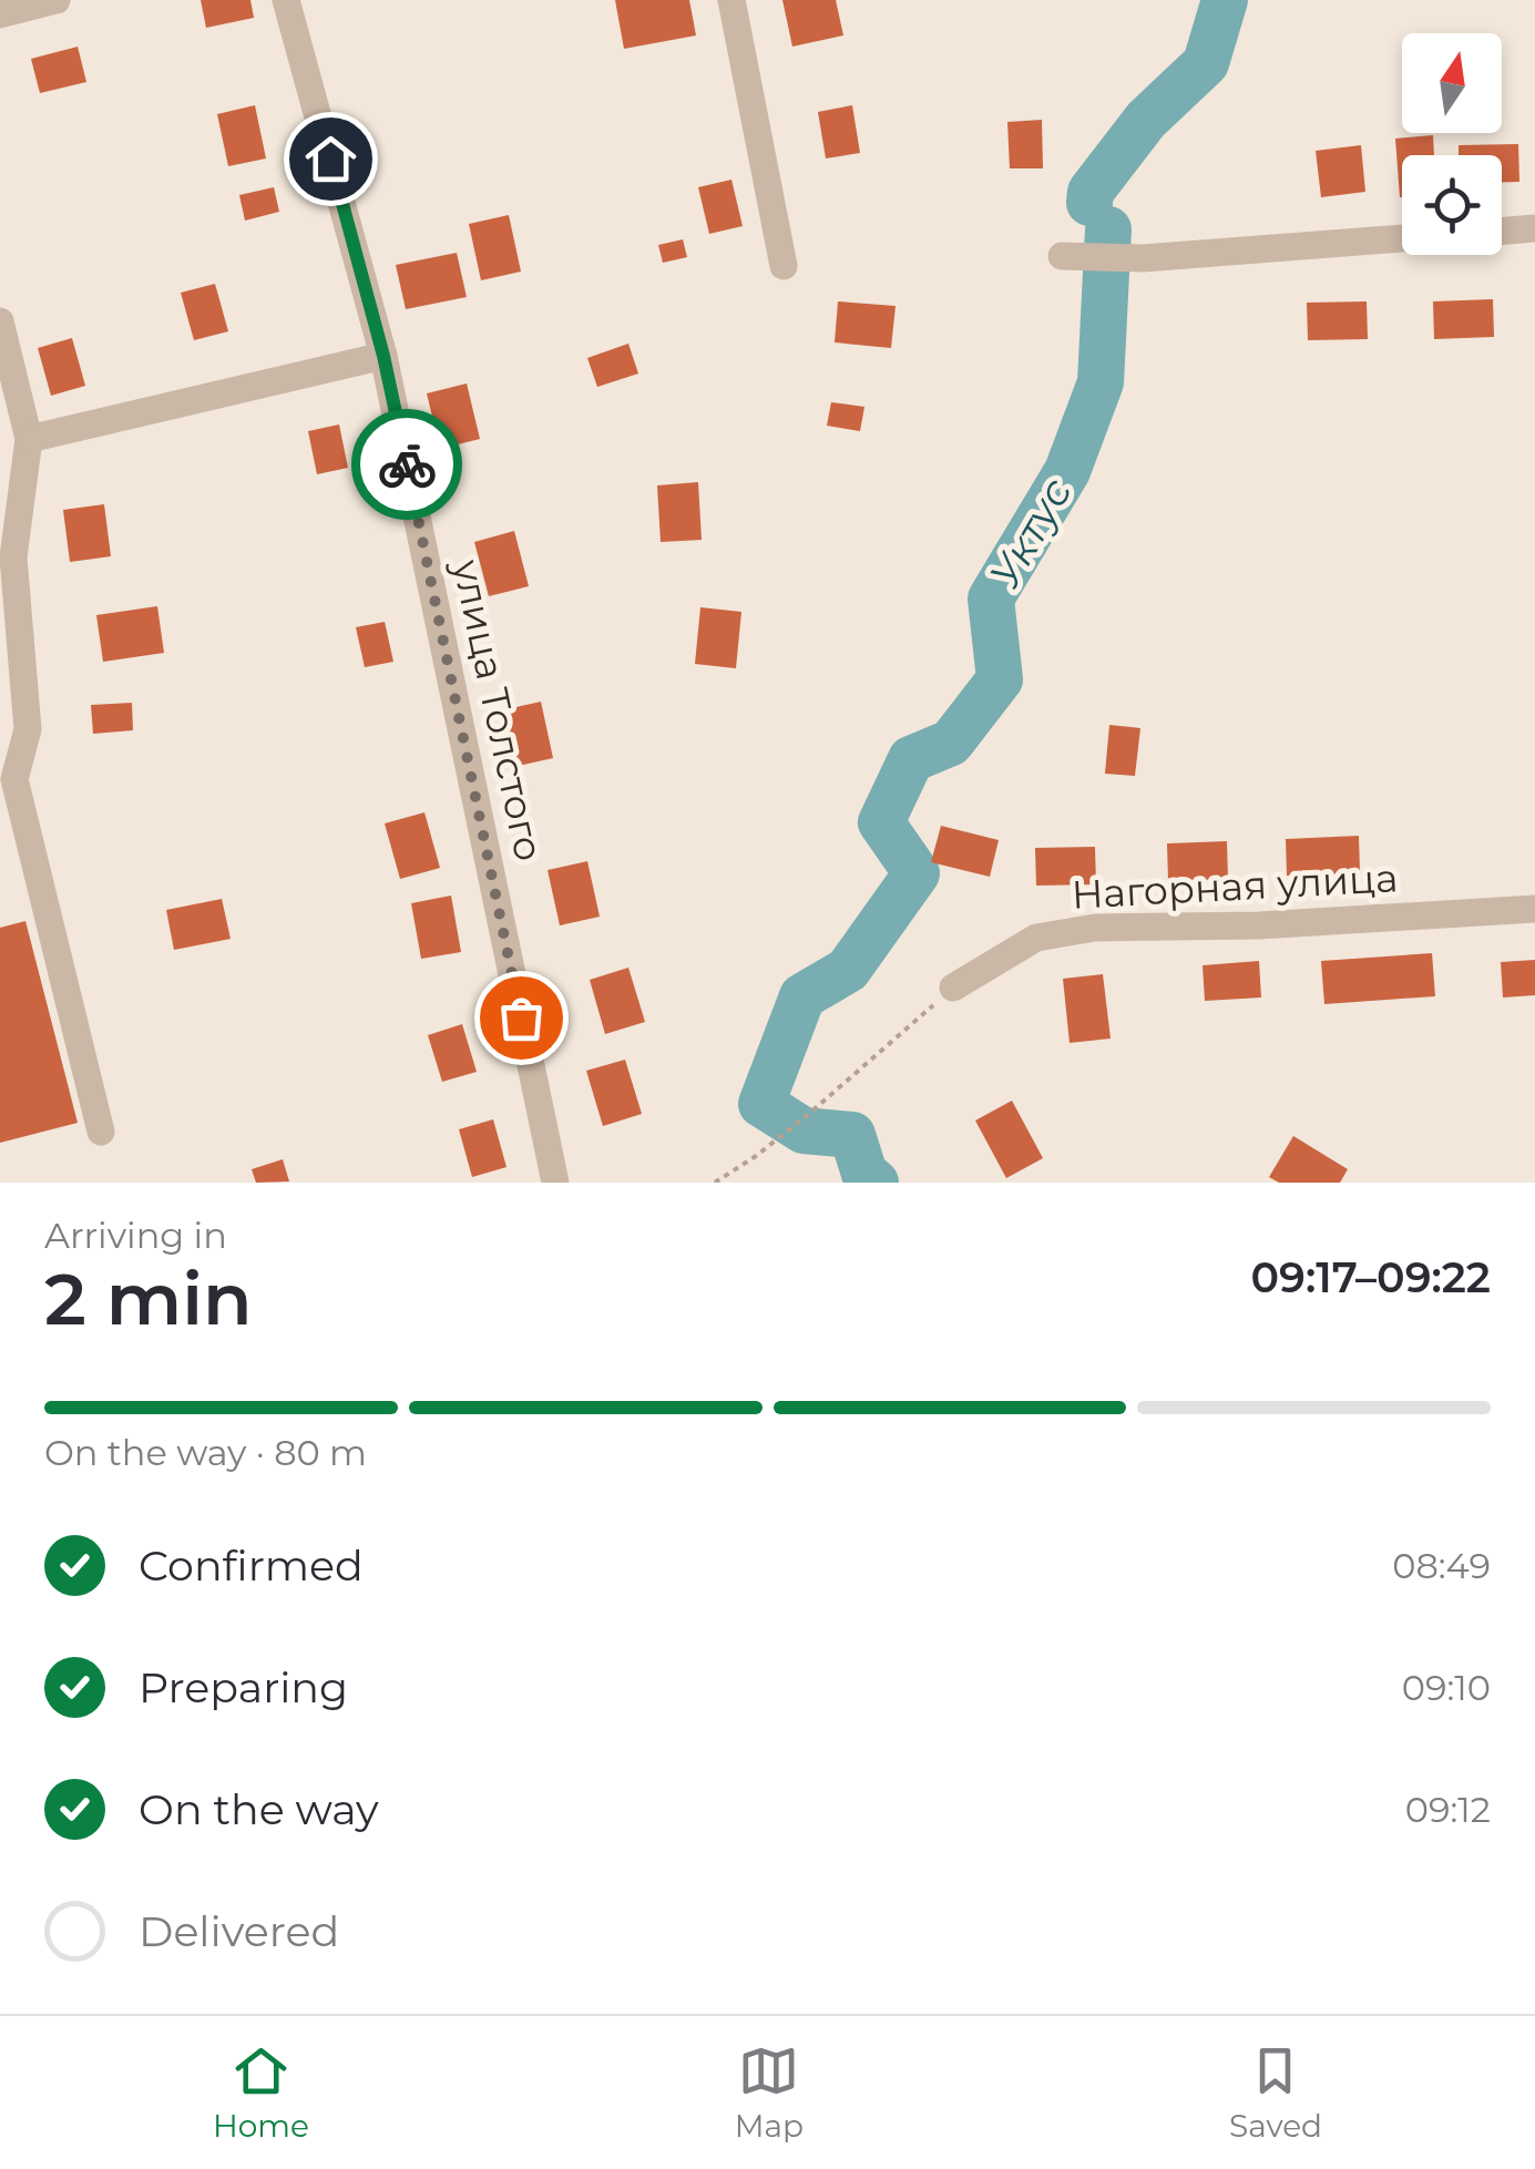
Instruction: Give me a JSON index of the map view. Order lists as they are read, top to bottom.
{
  "streets": {
    "street": ["улица Толстого", "Нагорная улица"]
  },
  "water": ["Уктус"],
  "north": "top",
  "page": {
    "heading": ["2 min", "Arriving in", "09:17–09:22"],
    "bar": "On the way · 80 m",
    "list": [
      ["Confirmed", "08:49"],
      ["Preparing", "09:10"],
      ["On the way", "09:12"],
      "Delivered"
    ],
    "tabs": ["Home", "Map", "Saved"]
  }
}
